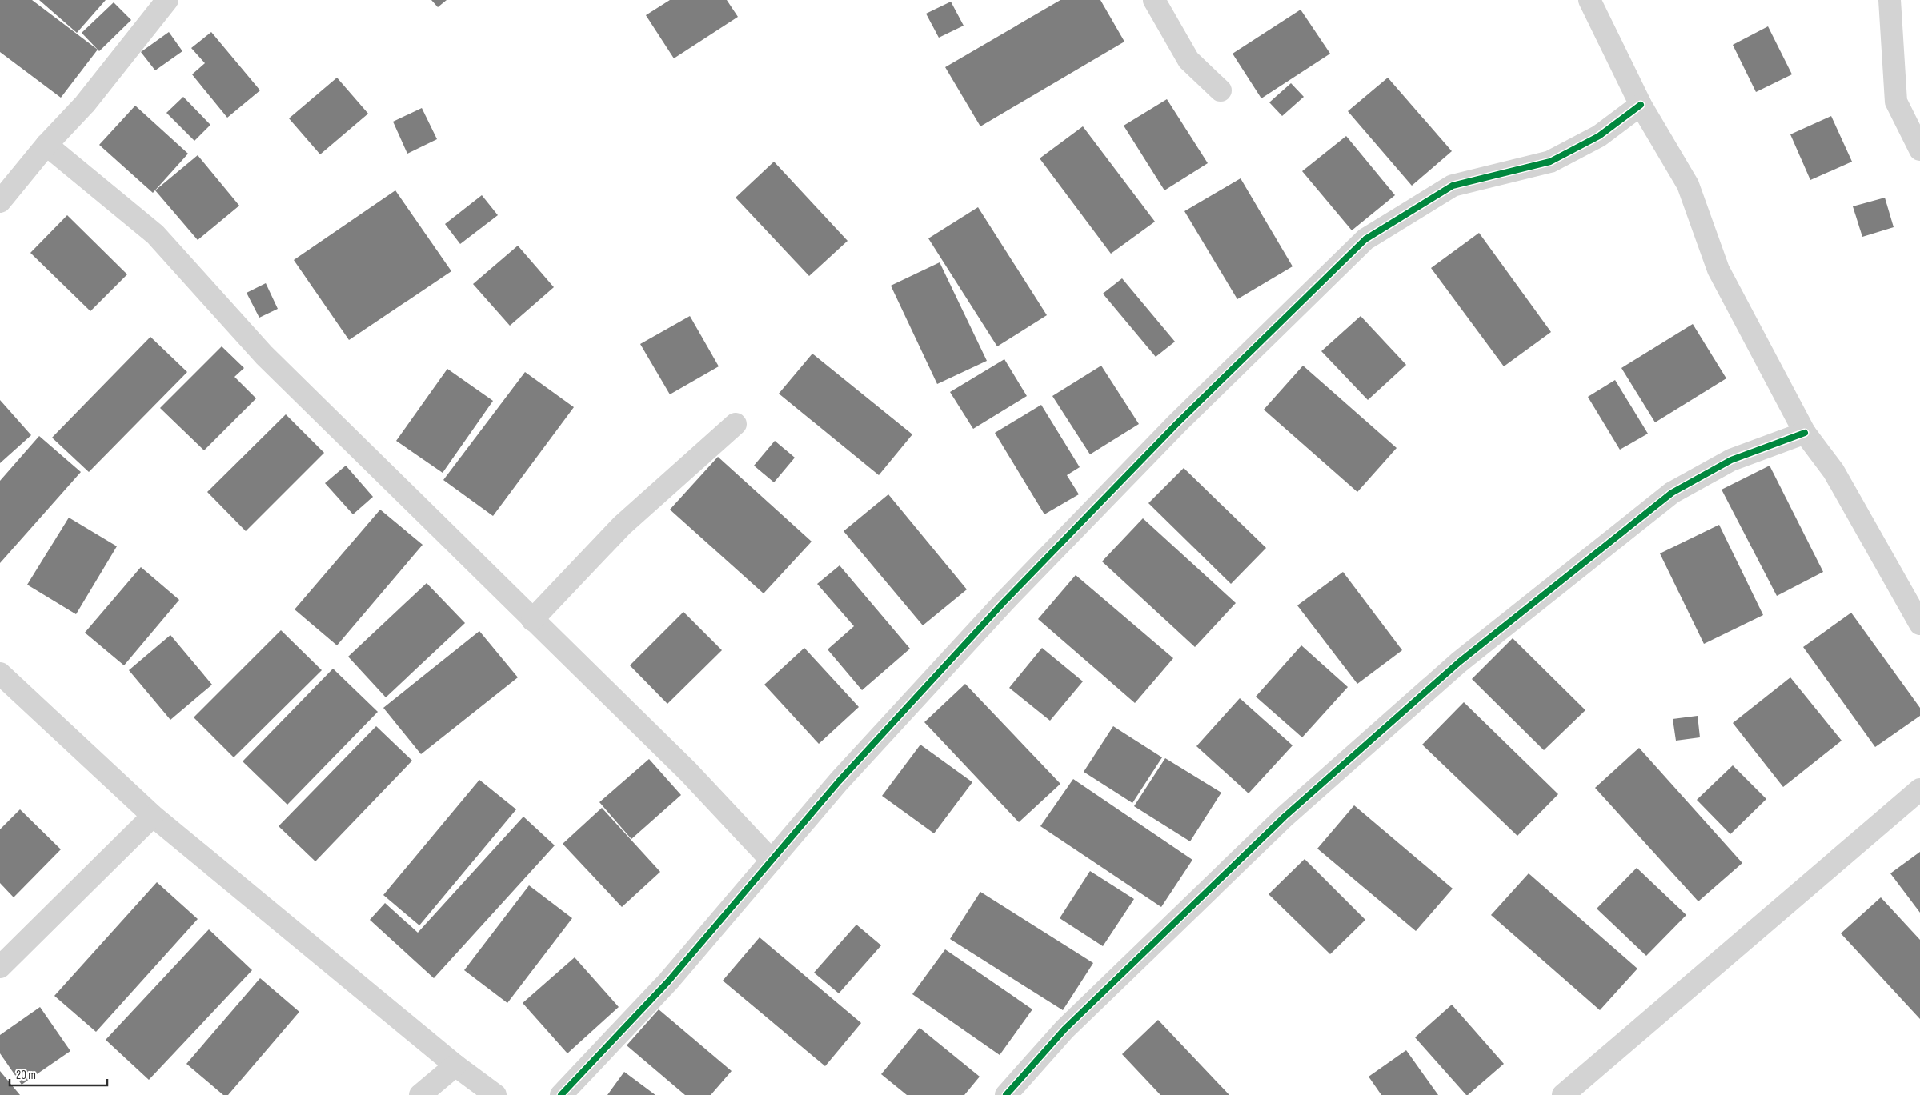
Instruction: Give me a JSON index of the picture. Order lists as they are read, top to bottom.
{
  "scale_bar": "20 m"
}
